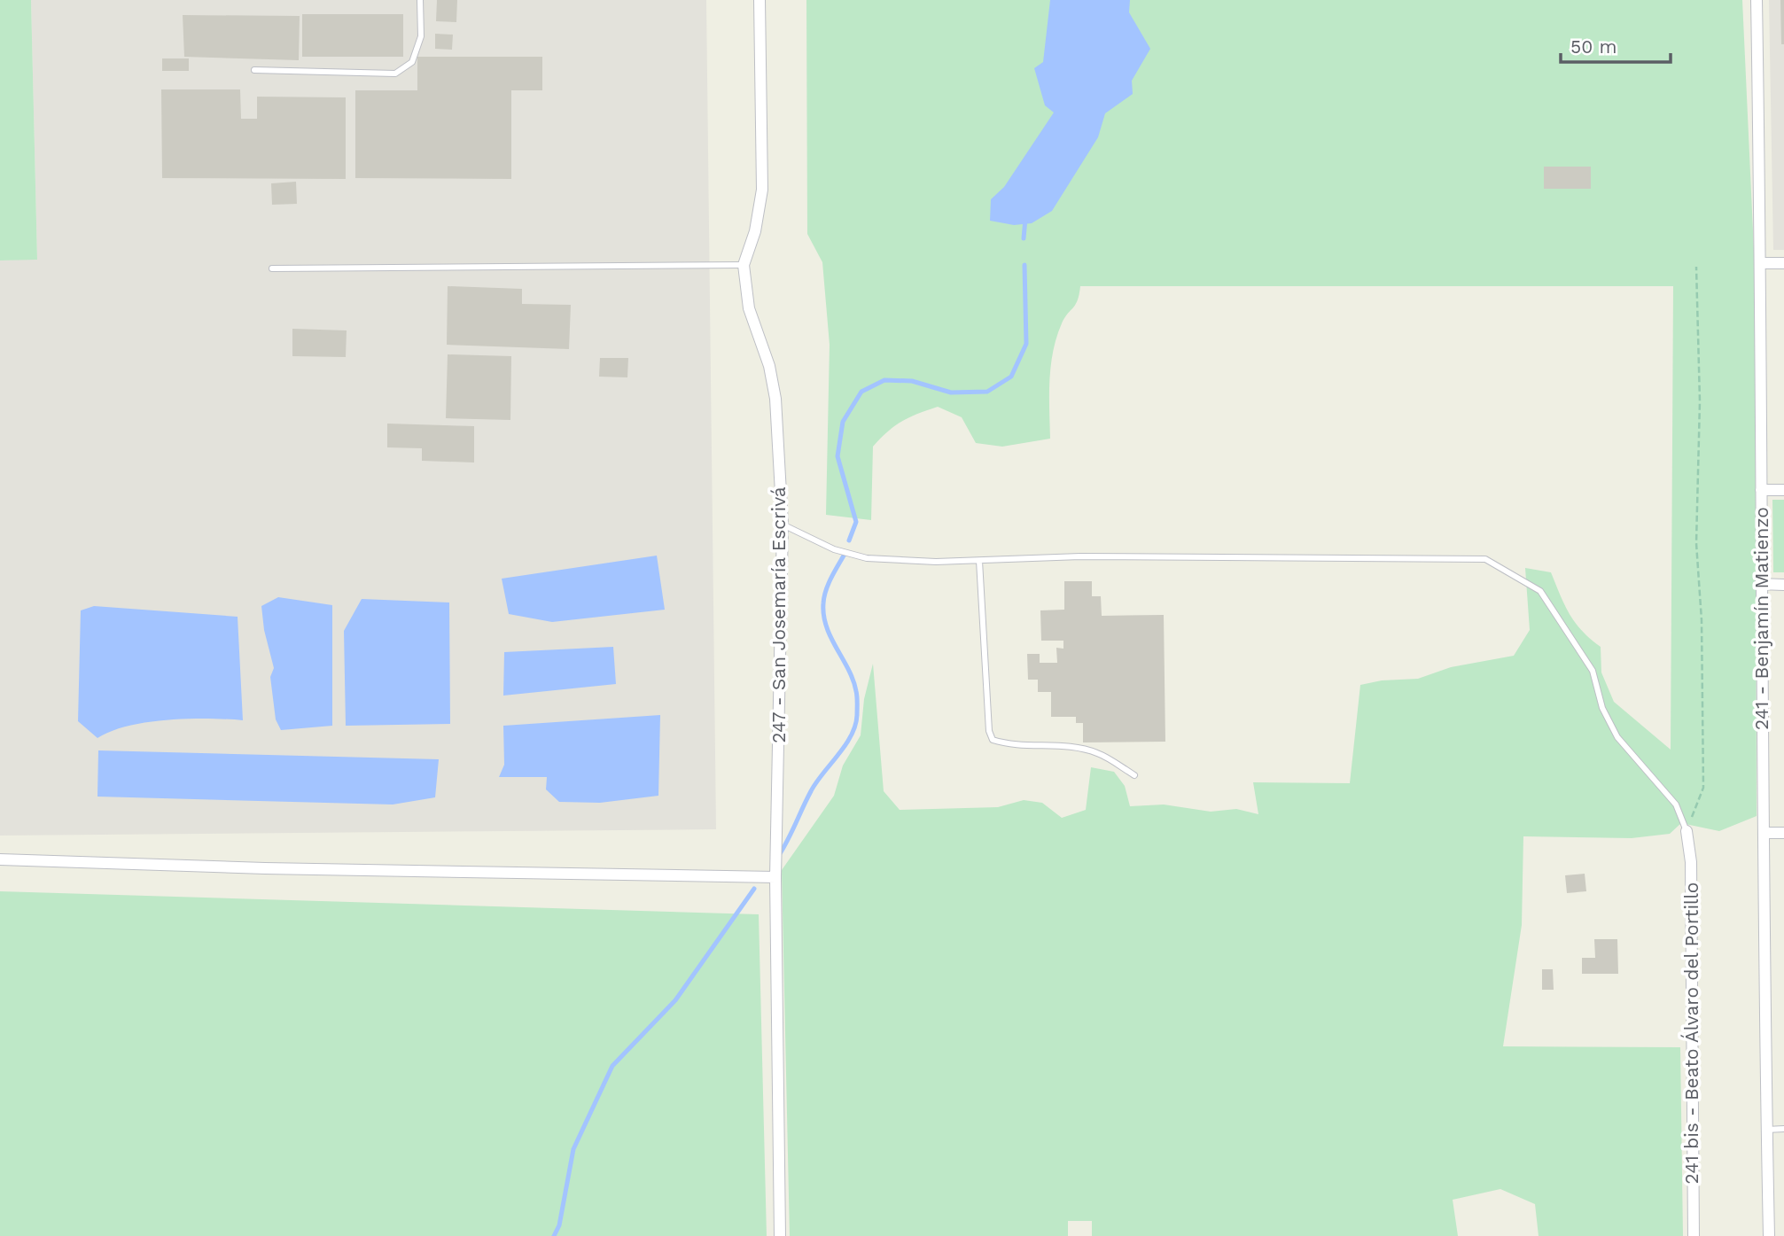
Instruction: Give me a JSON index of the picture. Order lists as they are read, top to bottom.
{
  "streets": {
    "street": ["247 - San Josemaría Escrivá", "241 - Benjamín Matienzo", "241 bis - Beato Álvaro del Portillo"]
  },
  "scale_bar": "50 m"
}
